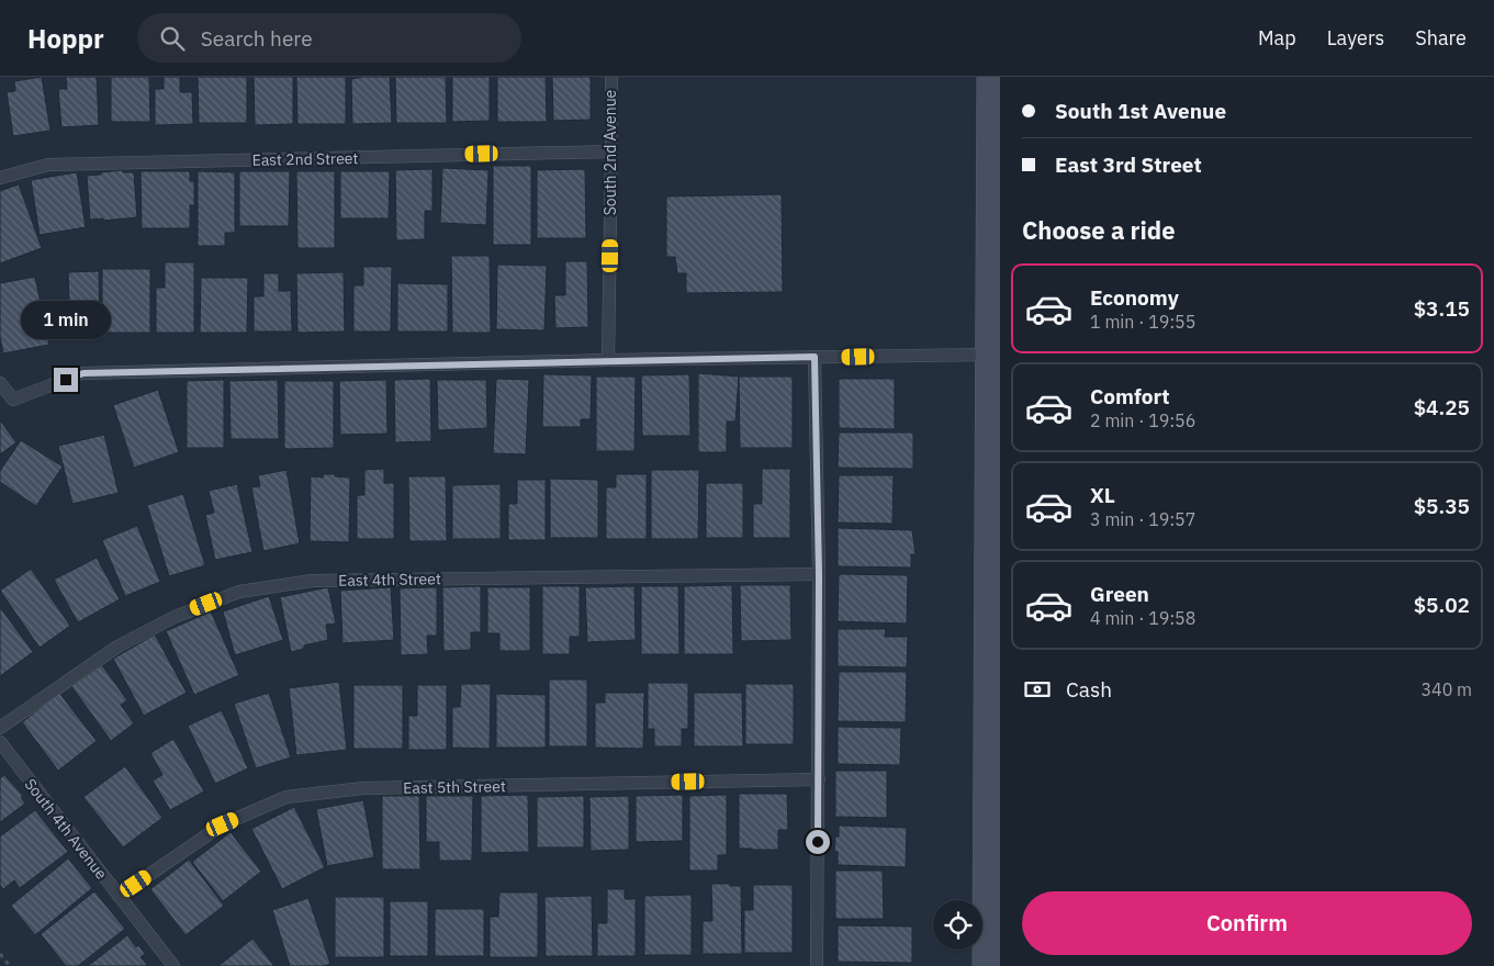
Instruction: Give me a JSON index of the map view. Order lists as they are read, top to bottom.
{
  "streets": {
    "lane": [
      "South 2nd Avenue",
      "East 2nd Street",
      "East 4th Street",
      "East 5th Street",
      "South 4th Avenue"
    ]
  },
  "crossings": [
    ["South 2nd Avenue", "East 2nd Street"],
    ["East 5th Street", "South 4th Avenue"]
  ],
  "page": {
    "header": "Hoppr",
    "search": "Search here",
    "nav": ["Map", "Layers", "Share"],
    "banner": ["South 1st Avenue", "East 3rd Street"],
    "heading": "Choose a ride",
    "list": [
      {
        "name": "Economy",
        "note": "1 min · 19:55",
        "value": "$3.15"
      },
      {
        "name": "Comfort",
        "note": "2 min · 19:56",
        "value": "$4.25"
      },
      {
        "name": "XL",
        "note": "3 min · 19:57",
        "value": "$5.35"
      },
      {
        "name": "Green",
        "note": "4 min · 19:58",
        "value": "$5.02"
      }
    ],
    "bubble": "1 min",
    "pay": ["Cash", "340 m"],
    "buttons": "Confirm"
  }
}
